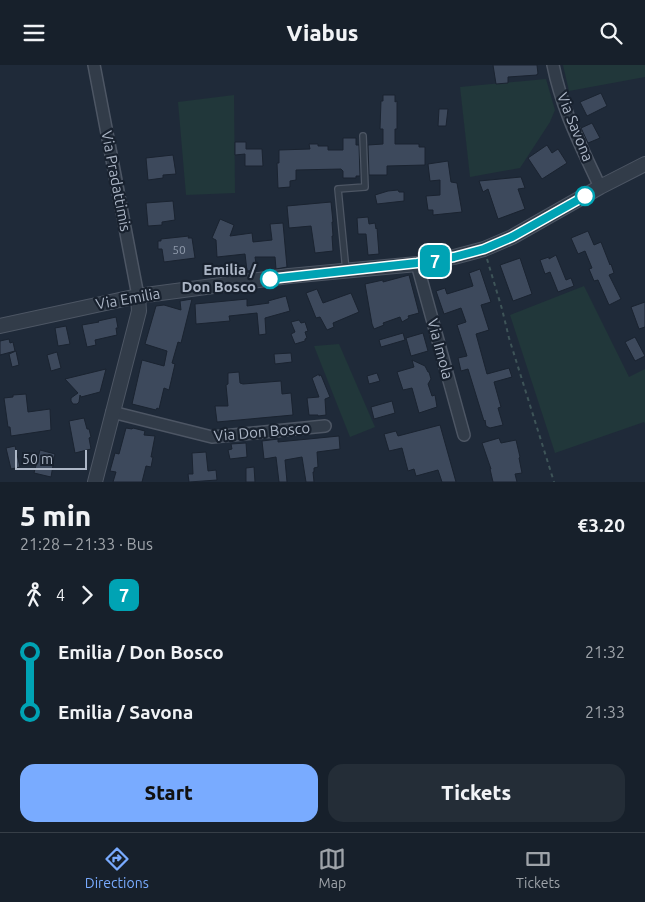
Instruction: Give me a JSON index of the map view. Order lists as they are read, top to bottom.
{
  "streets": {
    "street": [
      "Via Savona",
      "Via Pradattimis",
      "Via Emilia",
      "Via Imola",
      "Via Don Bosco"
    ]
  },
  "crossings": [
    ["Via Savona", "Via Emilia"],
    ["Via Pradattimis", "Via Emilia"],
    ["Via Emilia", "Via Imola"]
  ],
  "places": ["Emilia / Don Bosco"],
  "lines": ["bus line 7"],
  "house_numbers": ["50"],
  "scale_bar": "50 m",
  "page": {
    "header": "Viabus",
    "on_map": "7",
    "scale": "50 m",
    "heading": ["5 min", "21:28 – 21:33 · Bus", "€3.20"],
    "legs": ["4", "7"],
    "list": [
      {
        "name": "Emilia / Don Bosco",
        "value": "21:32"
      },
      {
        "name": "Emilia / Savona",
        "value": "21:33"
      }
    ],
    "buttons": ["Start", "Tickets"],
    "tabs": ["Directions", "Map", "Tickets"]
  }
}
